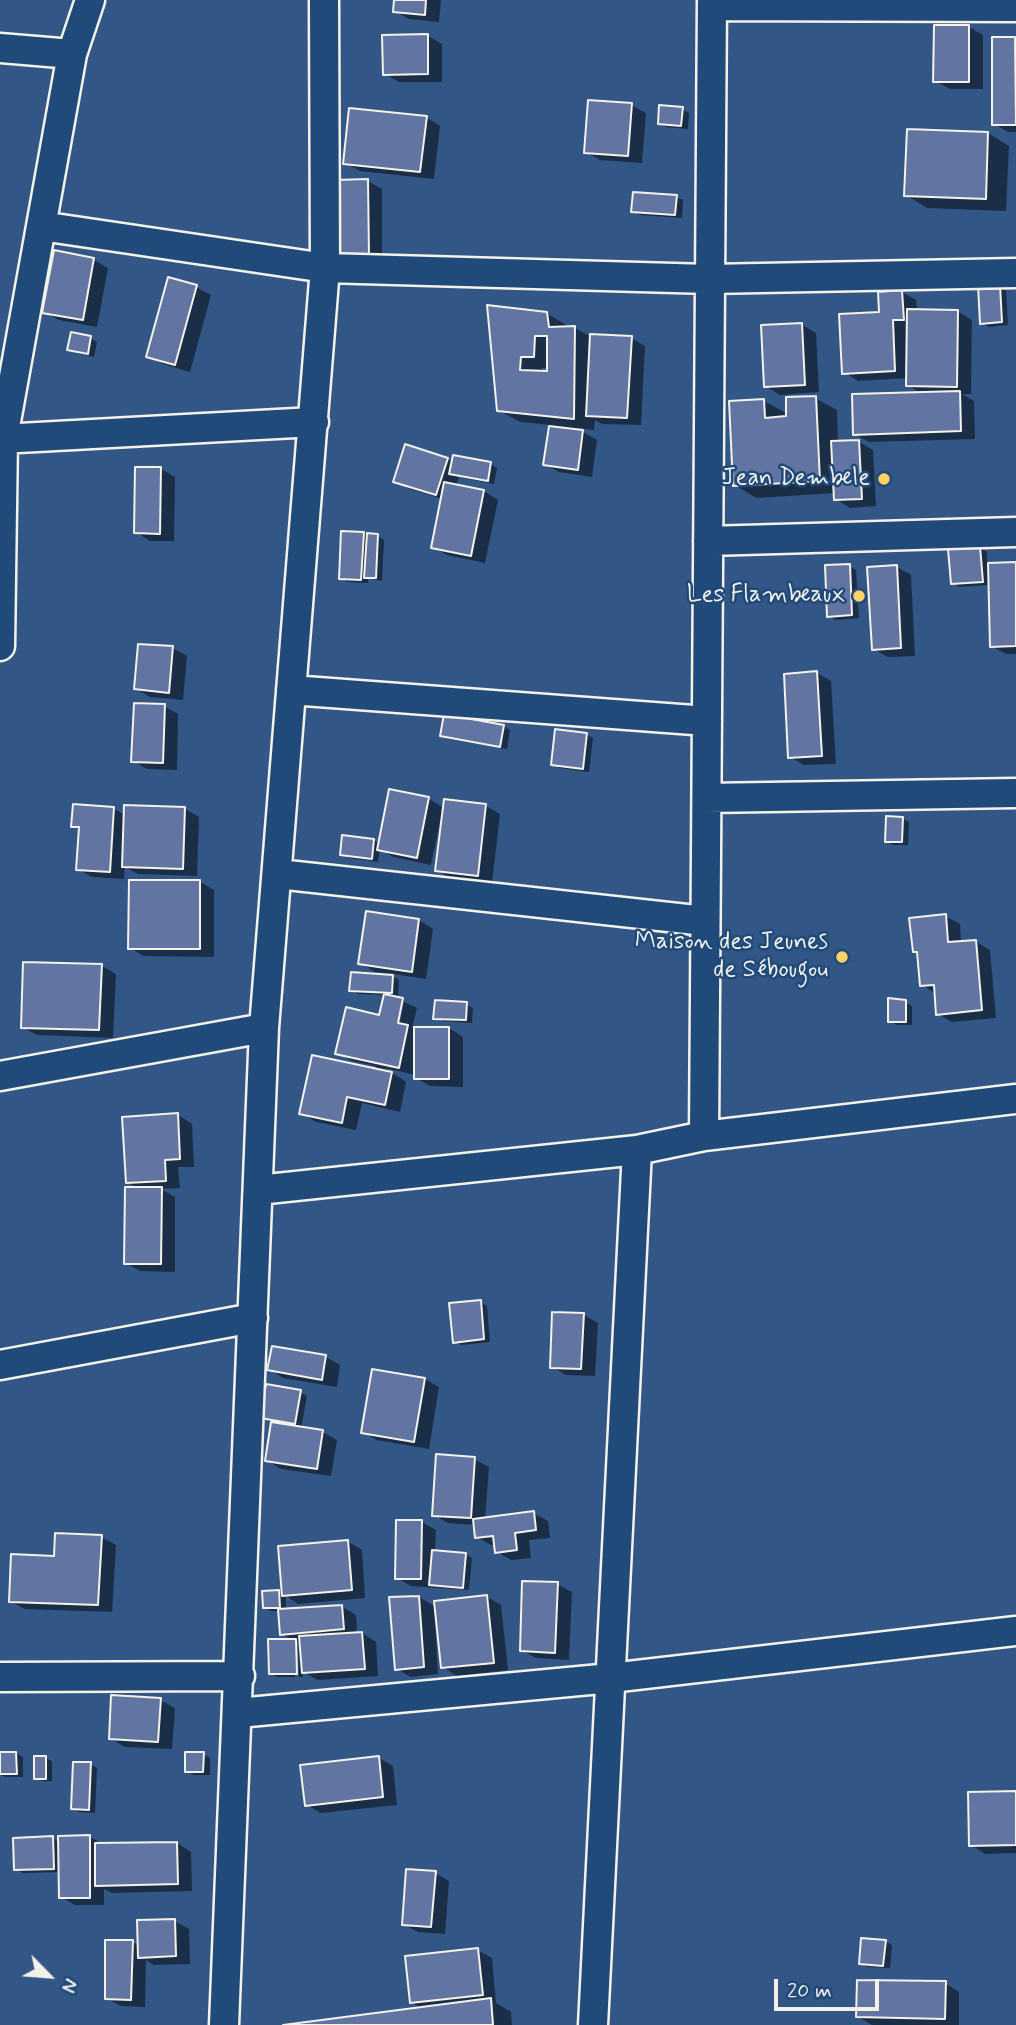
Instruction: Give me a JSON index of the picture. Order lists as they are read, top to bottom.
{
  "places": ["Jean Dembele", "Les Flambeaux", "Maison des Jeunes de Sébougou"],
  "scale_bar": "20 m",
  "north": "bottom right"
}
